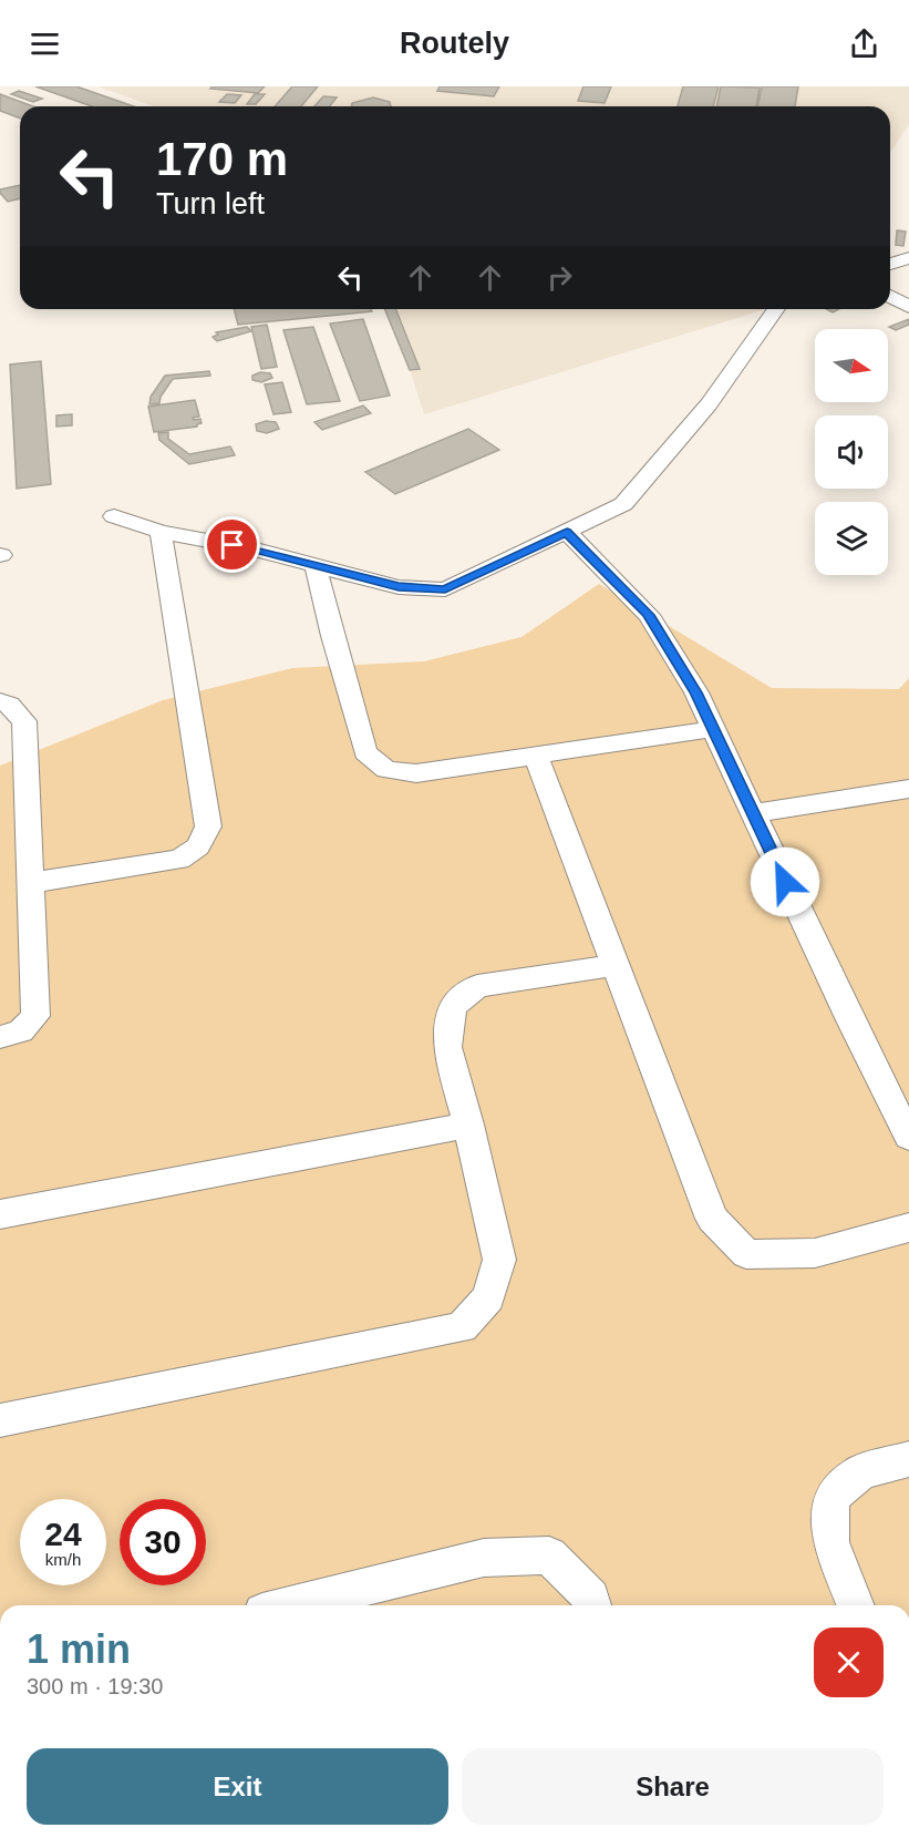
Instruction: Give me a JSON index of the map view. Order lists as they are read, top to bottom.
{
  "north": "right",
  "page": {
    "header": "Routely",
    "turn": ["170 m", "Turn left"],
    "speed": "24 km/h",
    "limit": "30",
    "heading": ["1 min", "300 m · 19:30"],
    "buttons": ["Exit", "Share"]
  }
}
